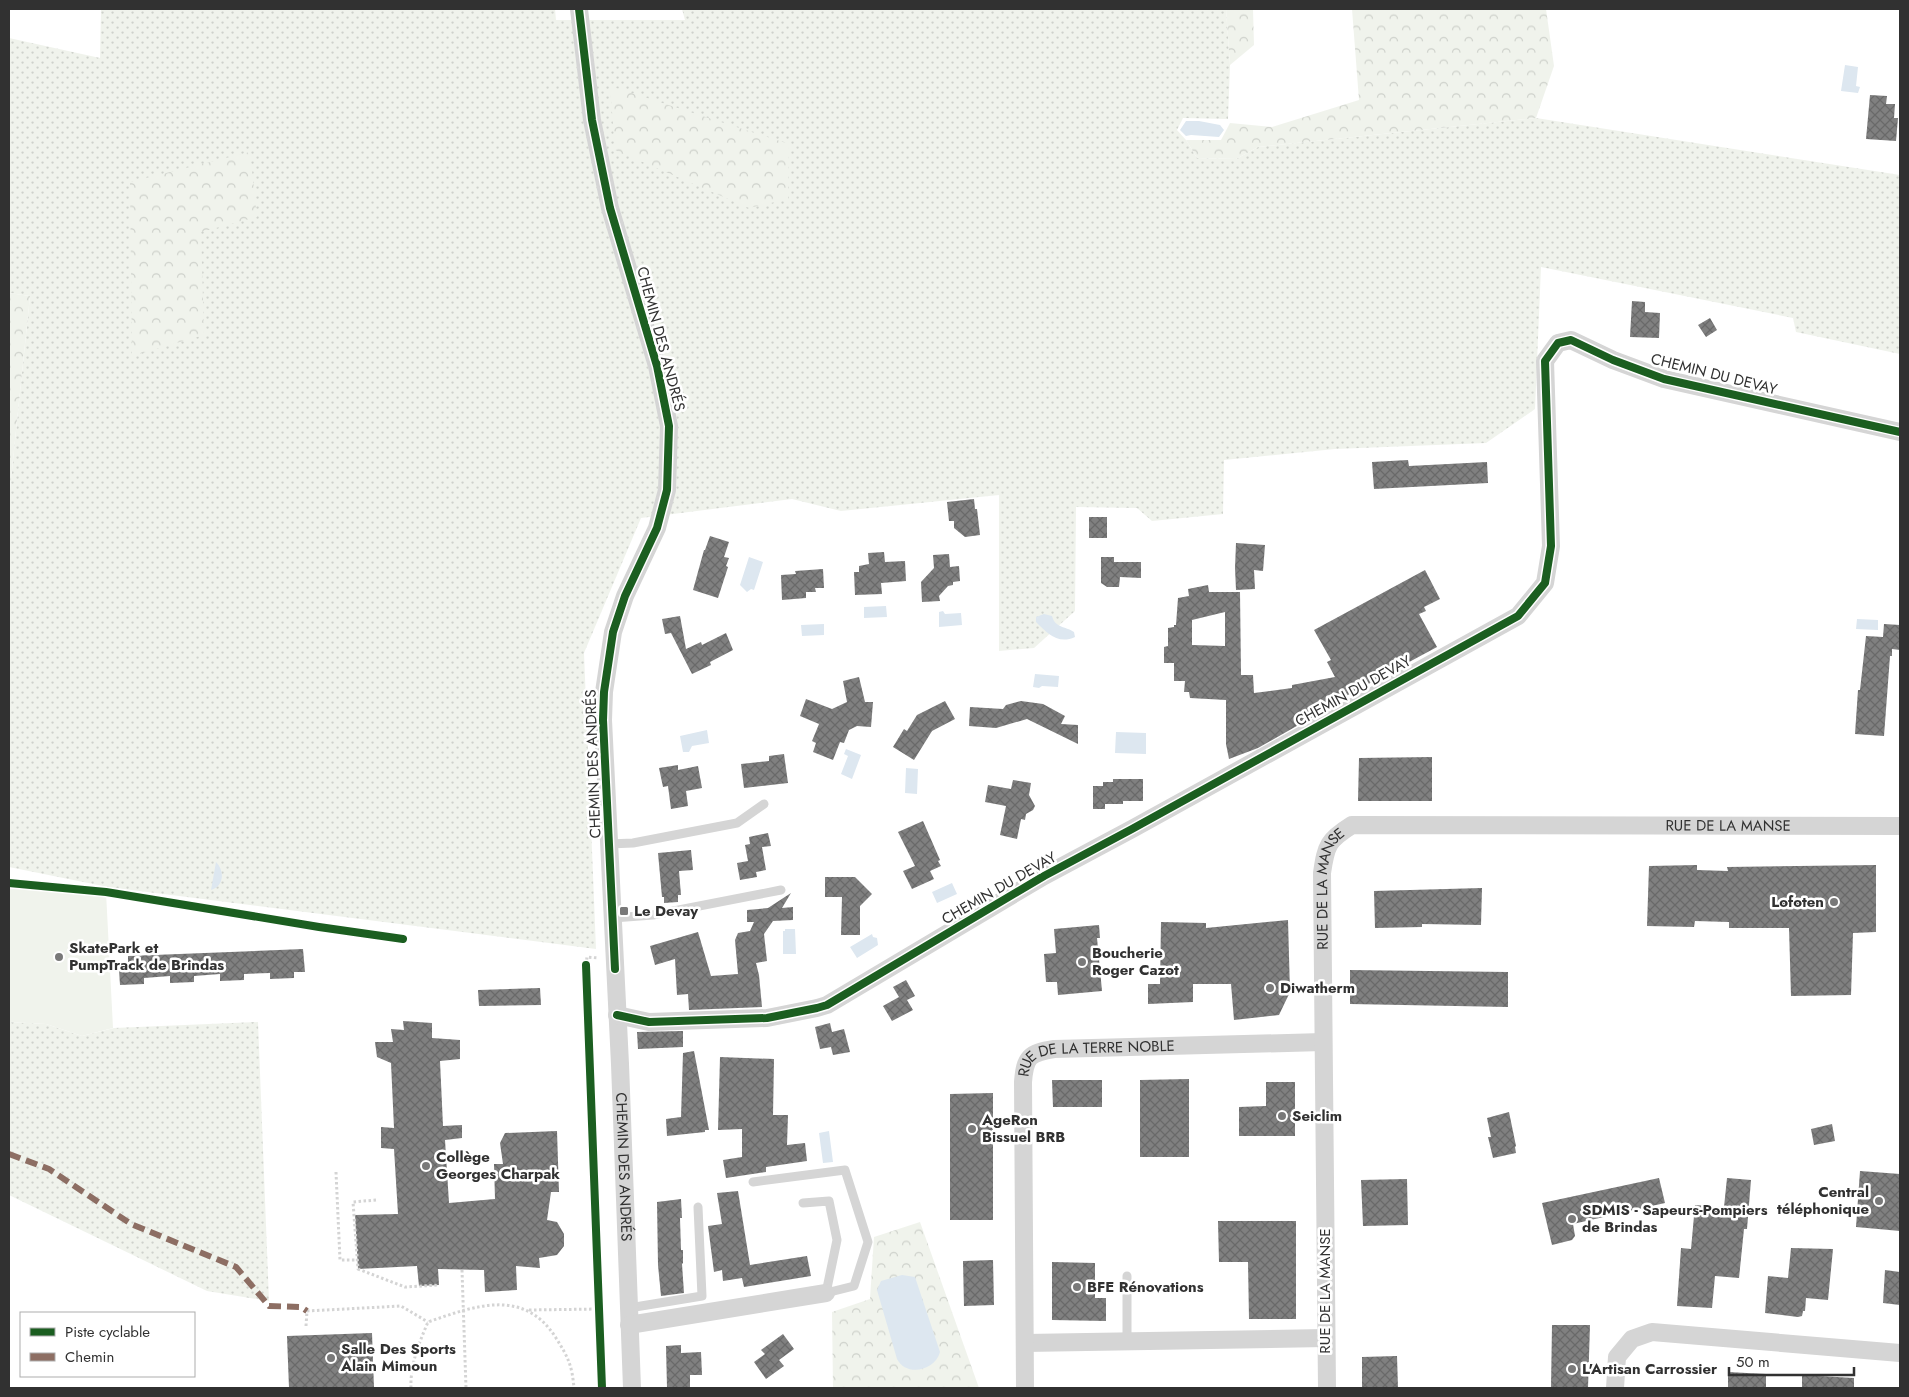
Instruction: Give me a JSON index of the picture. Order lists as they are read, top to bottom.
{
  "streets": {
    "street": [
      "CHEMIN DES ANDRÉS",
      "CHEMIN DU DEVAY",
      "RUE DE LA MANSE",
      "RUE DE LA TERRE NOBLE"
    ]
  },
  "crossings": [
    ["CHEMIN DES ANDRÉS", "CHEMIN DU DEVAY"],
    ["RUE DE LA MANSE", "RUE DE LA TERRE NOBLE"]
  ],
  "places": {
    "other": [
      "Lofoten",
      "SkatePark et PumpTrack de Brindas",
      "Boucherie Roger Cazot",
      "Diwatherm",
      "Seiclim",
      "AgeRon Bissuel BRB",
      "Collège Georges Charpak",
      "Central téléphonique",
      "SDMIS - Sapeurs-Pompiers de Brindas",
      "BFE Rénovations",
      "Salle Des Sports Alain Mimoun",
      "L'Artisan Carrossier"
    ],
    "transit": ["Le Devay"]
  },
  "legend": ["Piste cyclable", "Chemin"],
  "scale_bar": "50 m"
}
